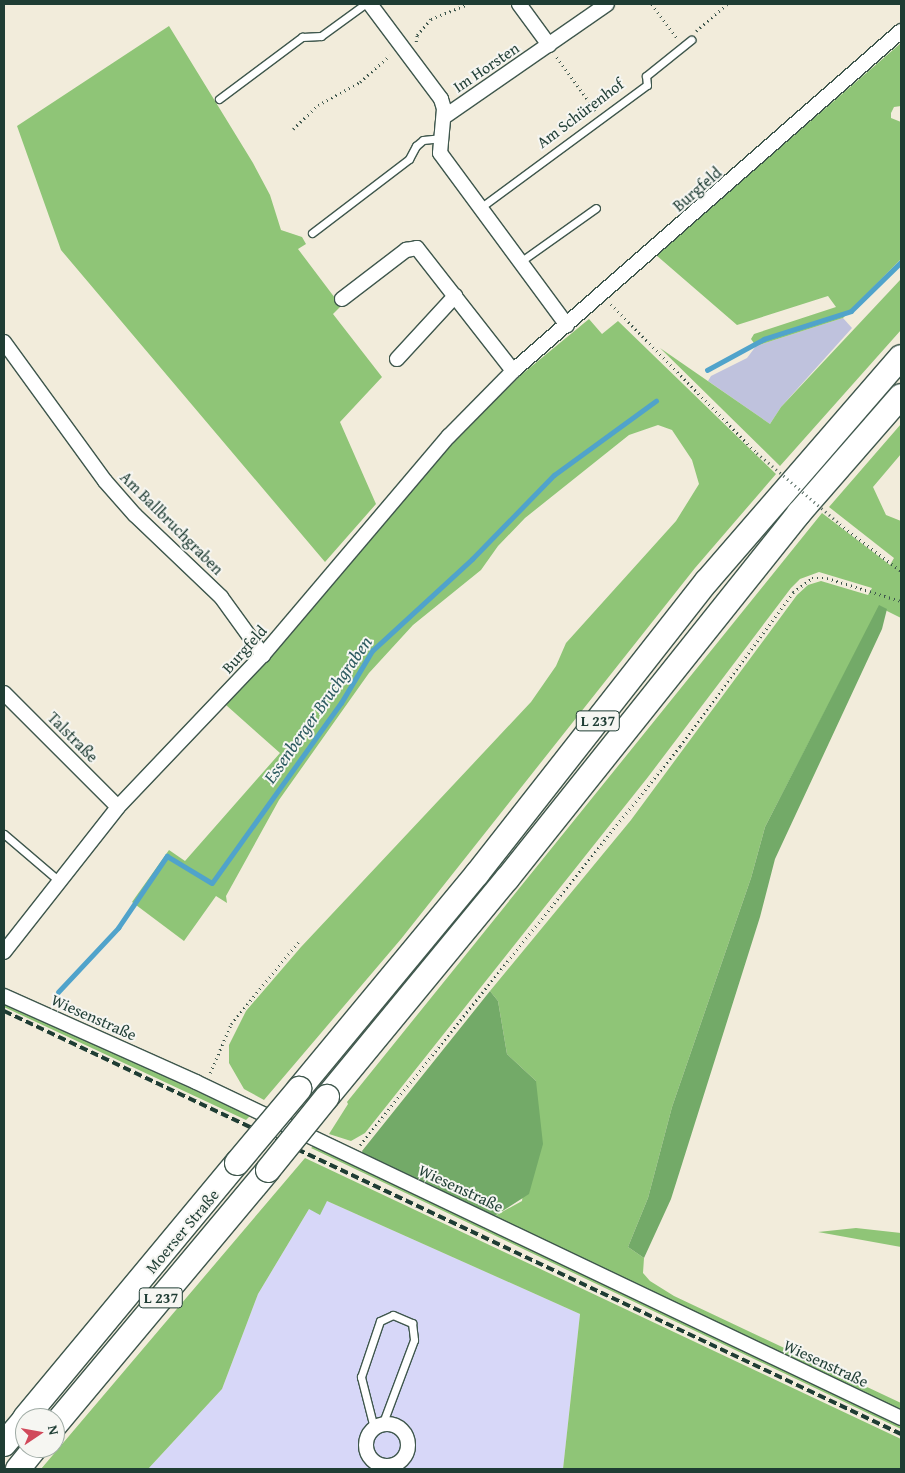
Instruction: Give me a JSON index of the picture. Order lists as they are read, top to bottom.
{
  "streets": {
    "highway": ["L 237", "Moerser Straße"],
    "street": [
      "Im Horsten",
      "Burgfeld",
      "Am Ballbruchgraben",
      "Talstraße",
      "Wiesenstraße"
    ],
    "lane": ["Am Schürenhof"]
  },
  "crossings": [
    ["Burgfeld", "Am Ballbruchgraben"],
    ["Burgfeld", "Talstraße"]
  ],
  "water": ["Essenberger Bruchgraben"],
  "north": "right"
}
